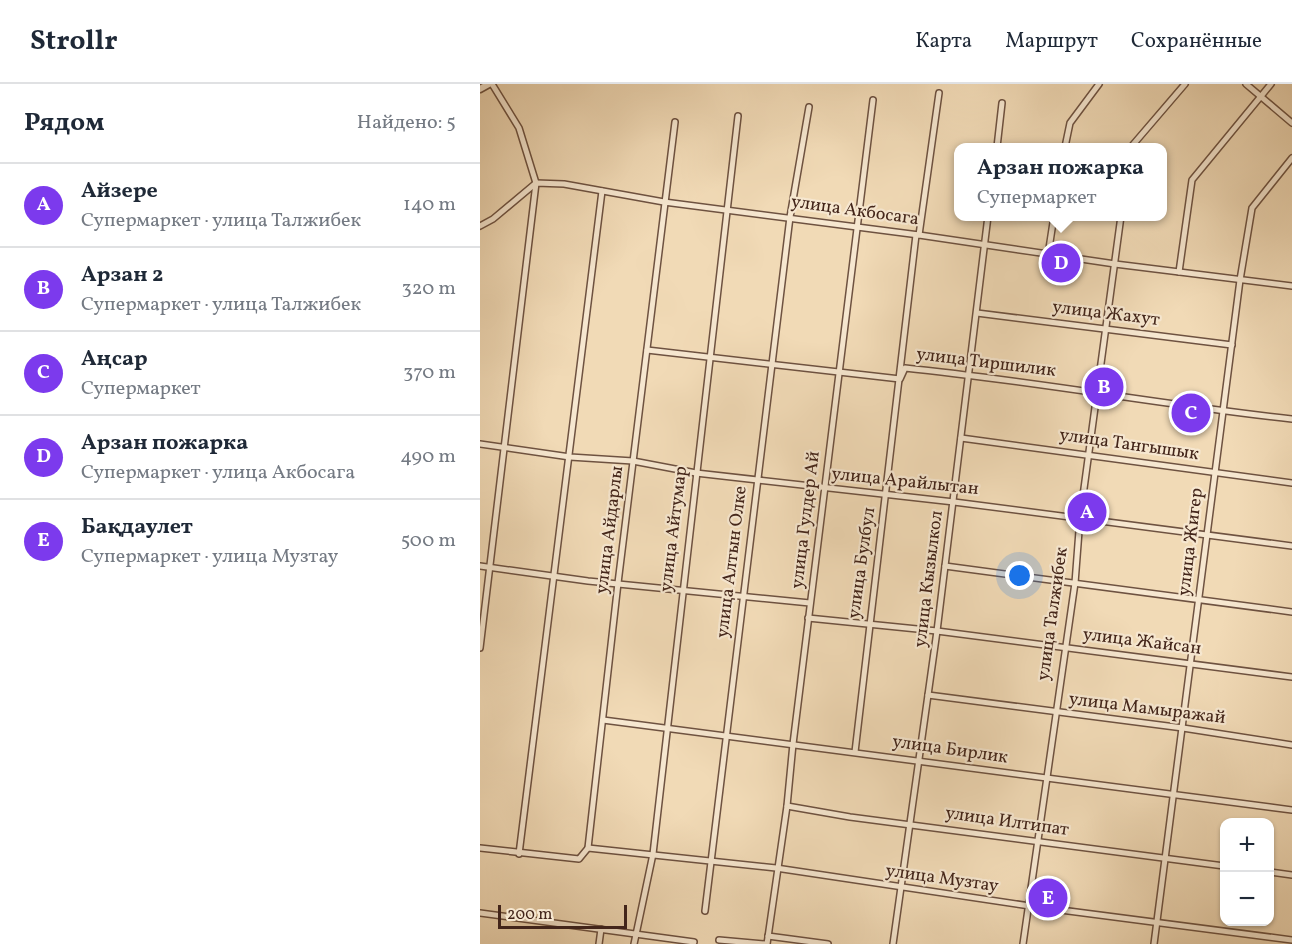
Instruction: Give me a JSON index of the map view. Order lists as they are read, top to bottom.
{
  "streets": {
    "street": [
      "улица Акбосага",
      "улица Жахут",
      "улица Тиршилик",
      "улица Тангышык",
      "улица Арайлытан",
      "улица Гулдер Ай",
      "улица Айтумар",
      "улица Айдарлы",
      "улица Жигер",
      "улица Алтын Олке",
      "улица Булбул",
      "улица Кызылкол",
      "улица Талжибек",
      "улица Жайсан",
      "улица Мамыражай",
      "улица Бирлик",
      "улица Илтипат",
      "улица Музтау"
    ]
  },
  "crossings": [
    ["улица Акбосага", "улица Гулдер Ай"],
    ["улица Акбосага", "улица Айтумар"],
    ["улица Акбосага", "улица Айдарлы"],
    ["улица Акбосага", "улица Жигер"],
    ["улица Акбосага", "улица Алтын Олке"],
    ["улица Акбосага", "улица Булбул"],
    ["улица Акбосага", "улица Кызылкол"],
    ["улица Акбосага", "улица Талжибек"],
    ["улица Жахут", "улица Жигер"],
    ["улица Жахут", "улица Кызылкол"],
    ["улица Жахут", "улица Талжибек"],
    ["улица Тиршилик", "улица Гулдер Ай"],
    ["улица Тиршилик", "улица Айтумар"],
    ["улица Тиршилик", "улица Айдарлы"],
    ["улица Тиршилик", "улица Жигер"],
    ["улица Тиршилик", "улица Алтын Олке"],
    ["улица Тиршилик", "улица Булбул"],
    ["улица Тиршилик", "улица Кызылкол"],
    ["улица Тиршилик", "улица Талжибек"],
    ["улица Тангышык", "улица Жигер"],
    ["улица Тангышык", "улица Кызылкол"],
    ["улица Тангышык", "улица Талжибек"],
    ["улица Арайлытан", "улица Гулдер Ай"],
    ["улица Арайлытан", "улица Айтумар"],
    ["улица Арайлытан", "улица Айдарлы"],
    ["улица Арайлытан", "улица Жигер"],
    ["улица Арайлытан", "улица Алтын Олке"],
    ["улица Арайлытан", "улица Булбул"],
    ["улица Арайлытан", "улица Кызылкол"],
    ["улица Арайлытан", "улица Талжибек"],
    ["улица Гулдер Ай", "улица Жайсан"],
    ["улица Гулдер Ай", "улица Бирлик"],
    ["улица Гулдер Ай", "улица Илтипат"],
    ["улица Гулдер Ай", "улица Музтау"],
    ["улица Айтумар", "улица Бирлик"],
    ["улица Айтумар", "улица Музтау"],
    ["улица Айдарлы", "улица Бирлик"],
    ["улица Айдарлы", "улица Музтау"],
    ["улица Жигер", "улица Жайсан"],
    ["улица Жигер", "улица Мамыражай"],
    ["улица Жигер", "улица Бирлик"],
    ["улица Жигер", "улица Илтипат"],
    ["улица Жигер", "улица Музтау"],
    ["улица Алтын Олке", "улица Бирлик"],
    ["улица Алтын Олке", "улица Музтау"],
    ["улица Булбул", "улица Жайсан"],
    ["улица Булбул", "улица Бирлик"],
    ["улица Кызылкол", "улица Жайсан"],
    ["улица Кызылкол", "улица Мамыражай"],
    ["улица Кызылкол", "улица Бирлик"],
    ["улица Кызылкол", "улица Илтипат"],
    ["улица Кызылкол", "улица Музтау"],
    ["улица Талжибек", "улица Жайсан"],
    ["улица Талжибек", "улица Мамыражай"],
    ["улица Талжибек", "улица Бирлик"],
    ["улица Талжибек", "улица Илтипат"],
    ["улица Талжибек", "улица Музтау"]
  ],
  "scale_bar": "200 m",
  "page": {
    "header": "Strollr",
    "nav": ["Карта", "Маршрут", "Сохранённые"],
    "heading": ["Рядом", "Найдено: 5"],
    "popup": ["Арзан пожарка", "Супермаркет"],
    "list": [
      {
        "mark": "A",
        "name": "Айзере",
        "note": "Супермаркет · улица Талжибек",
        "value": "140 m"
      },
      {
        "mark": "B",
        "name": "Арзан 2",
        "note": "Супермаркет · улица Талжибек",
        "value": "320 m"
      },
      {
        "mark": "C",
        "name": "Аңсар",
        "note": "Супермаркет",
        "value": "370 m"
      },
      {
        "mark": "D",
        "name": "Арзан пожарка",
        "note": "Супермаркет · улица Акбосага",
        "value": "490 m"
      },
      {
        "mark": "E",
        "name": "Бақдаулет",
        "note": "Супермаркет · улица Музтау",
        "value": "500 m"
      }
    ],
    "pins": [
      "D",
      "B",
      "C",
      "A",
      "E"
    ],
    "map_buttons": ["+", "−"],
    "scale": "200 m"
  }
}
